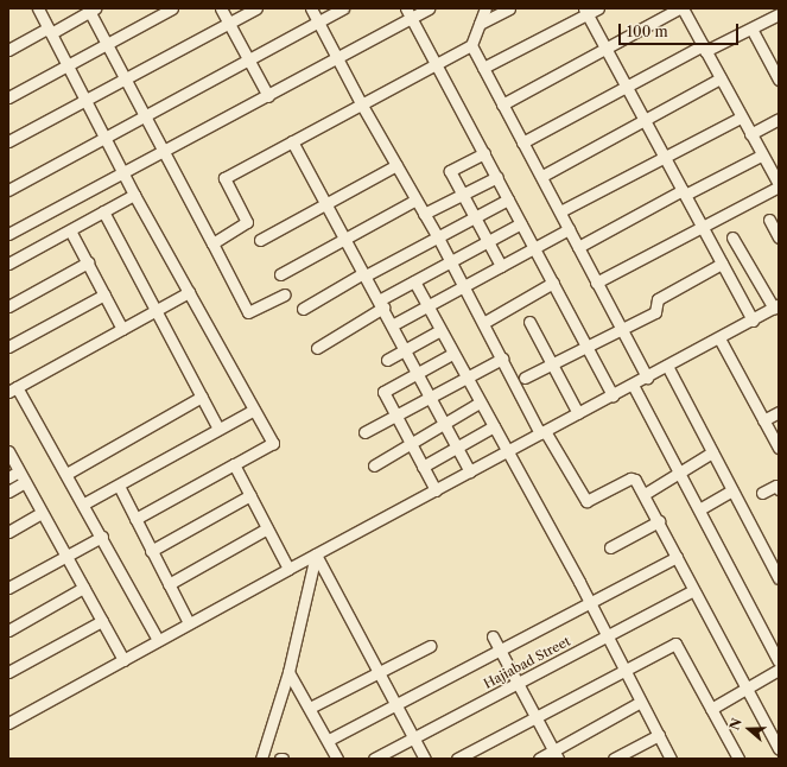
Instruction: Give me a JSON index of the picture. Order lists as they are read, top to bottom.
{
  "streets": {
    "street": ["Hajiabad Street"]
  },
  "scale_bar": "100 m",
  "north": "left"
}
